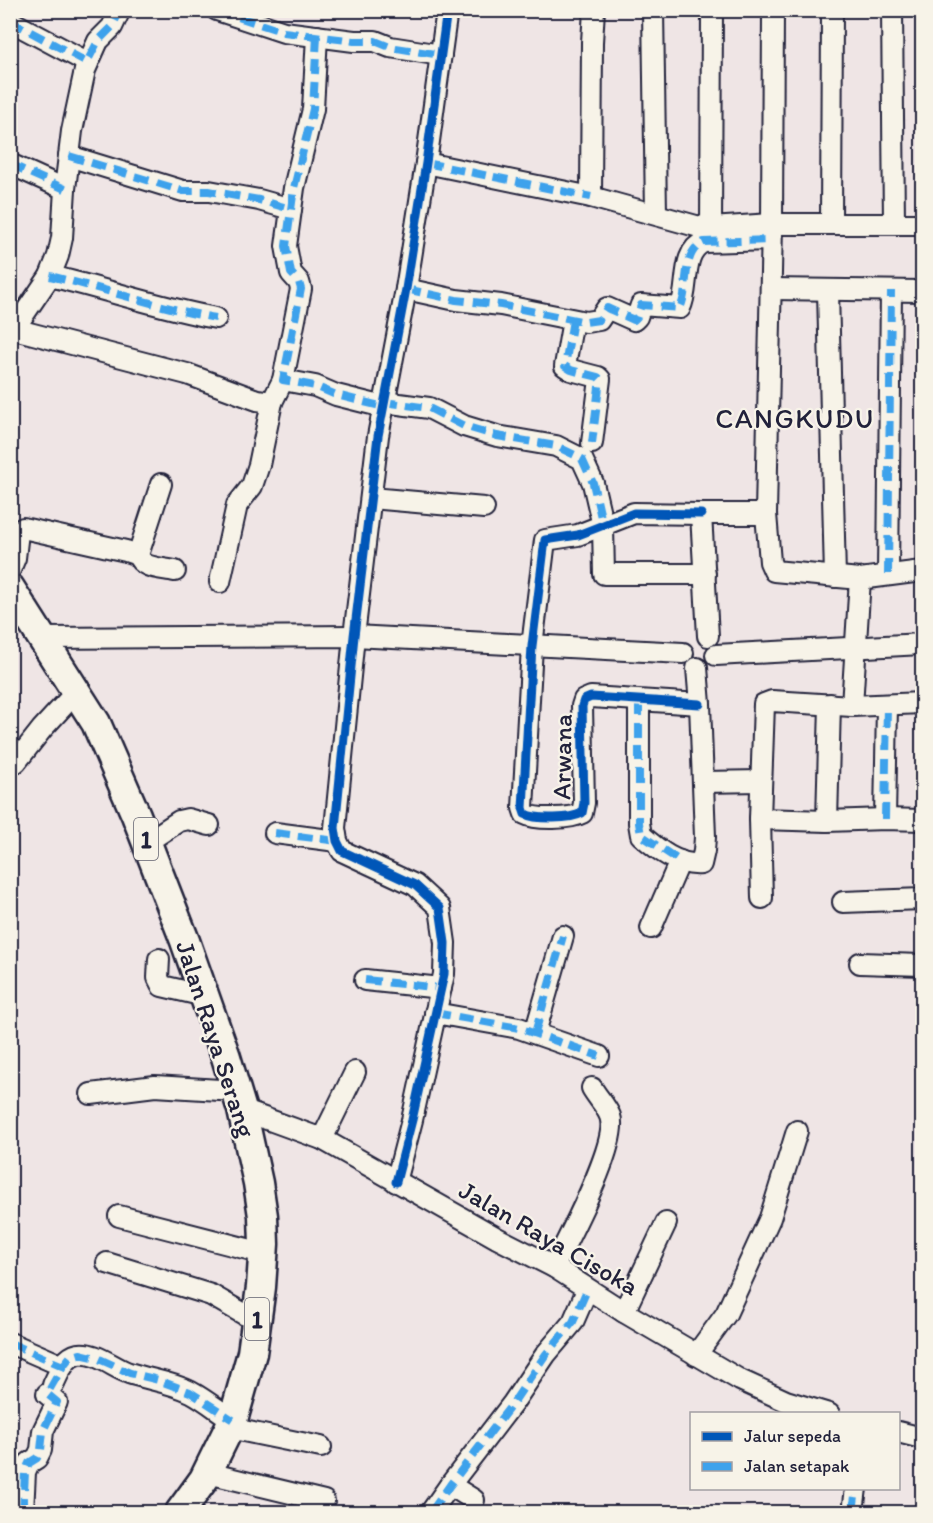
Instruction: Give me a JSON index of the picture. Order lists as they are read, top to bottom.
{
  "streets": {
    "highway": ["1", "Jalan Raya Serang"],
    "street": ["Arwana", "Jalan Raya Cisoka"]
  },
  "crossings": [
    ["Jalan Raya Serang", "Jalan Raya Cisoka"]
  ],
  "districts": ["CANGKUDU"],
  "legend": ["Jalur sepeda", "Jalan setapak"]
}
